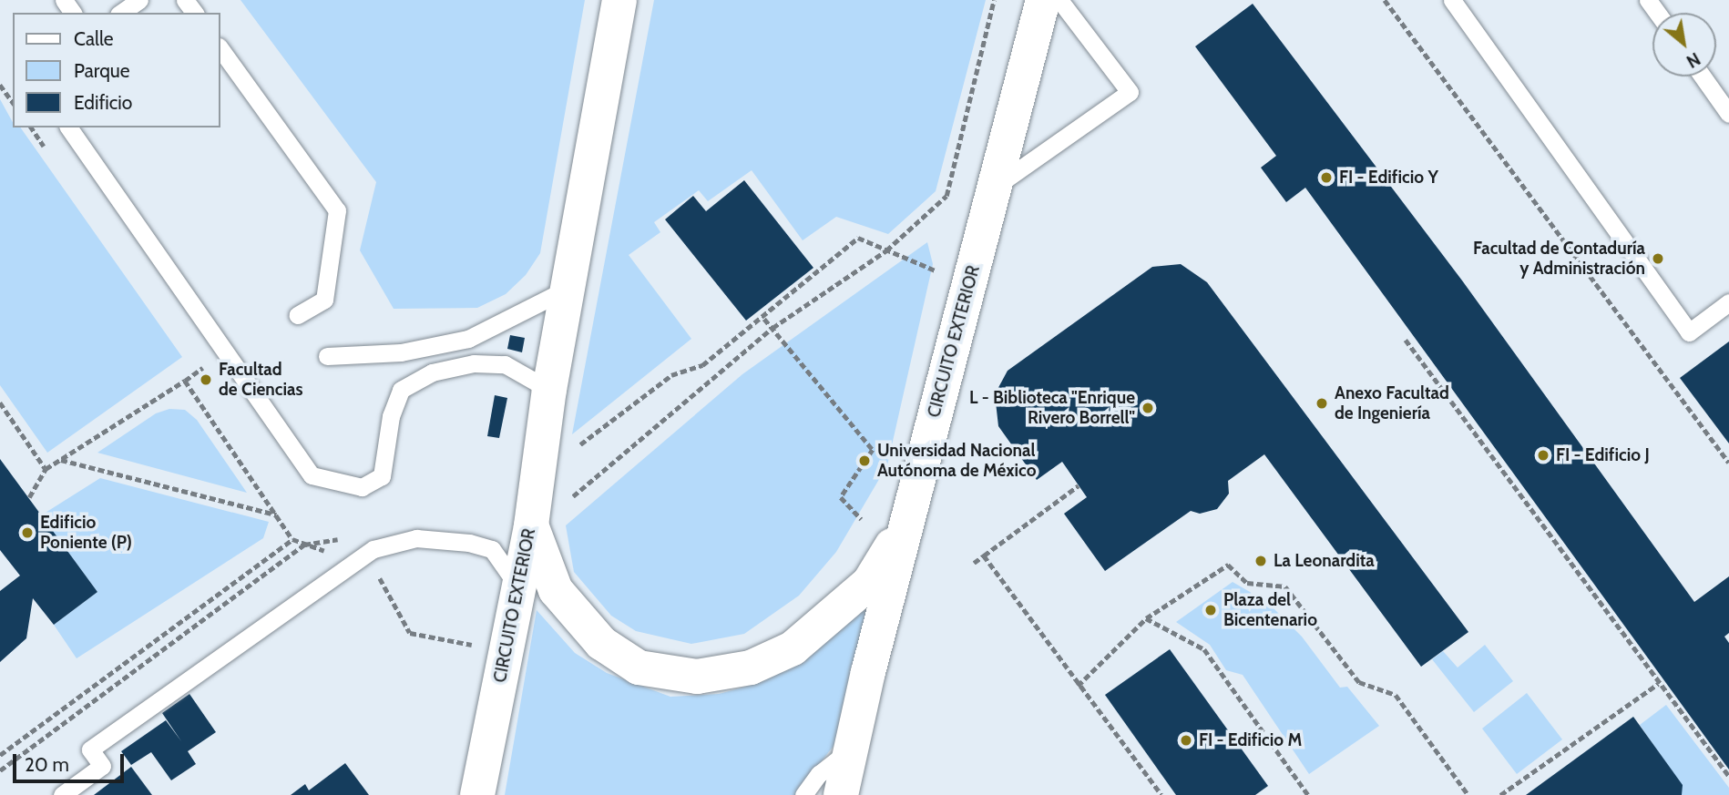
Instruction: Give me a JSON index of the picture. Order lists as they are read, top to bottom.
{
  "streets": {
    "street": ["CIRCUITO EXTERIOR"]
  },
  "places": [
    "FI - Edificio Y",
    "Facultad de Contaduría y Administración",
    "Facultad de Ciencias",
    "Anexo Facultad de Ingeniería",
    "L - Biblioteca \"Enrique Rivero Borrell\"",
    "FI - Edificio J",
    "Universidad Nacional Autónoma de México",
    "Edificio Poniente (P)",
    "La Leonardita",
    "Plaza del Bicentenario",
    "FI - Edificio M"
  ],
  "legend": ["Calle", "Parque", "Edificio"],
  "scale_bar": "20 m",
  "north": "bottom right"
}
